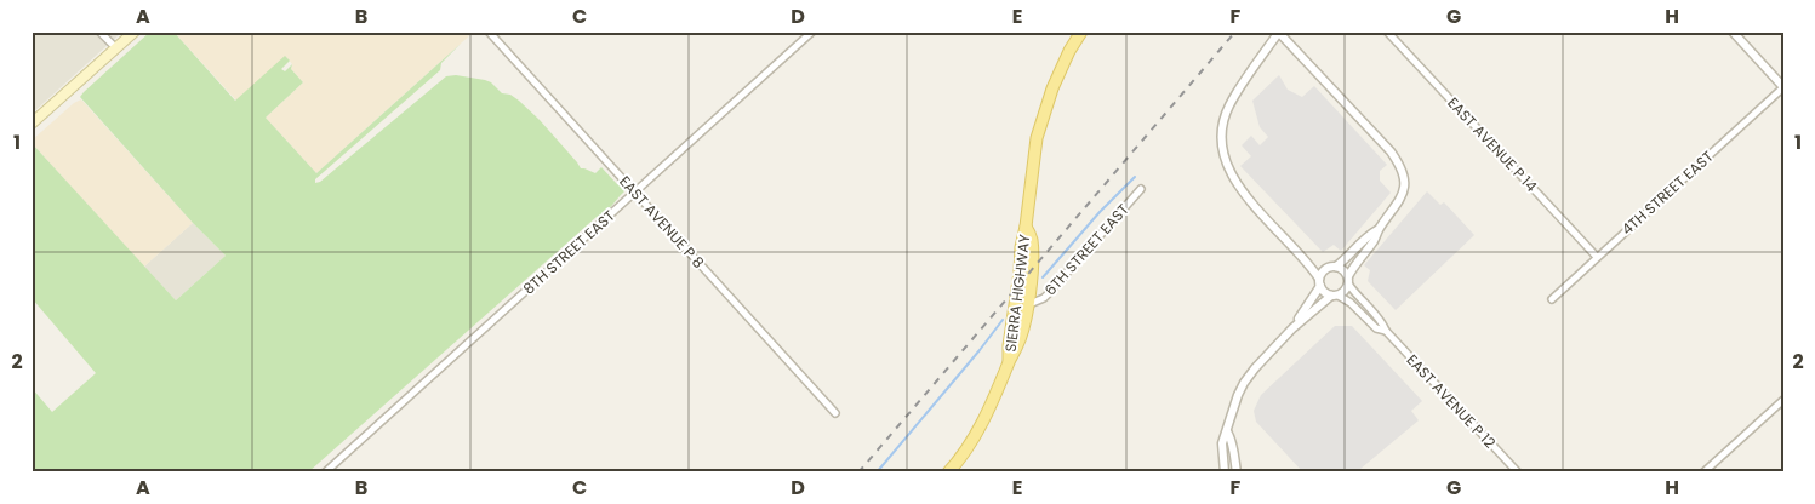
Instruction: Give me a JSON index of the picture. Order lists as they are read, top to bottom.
{
  "streets": {
    "main road": ["SIERRA HIGHWAY"],
    "street": [
      "EAST AVENUE P 14",
      "4TH STREET EAST",
      "EAST AVENUE P 8",
      "6TH STREET EAST",
      "8TH STREET EAST",
      "EAST AVENUE P 12"
    ]
  },
  "crossings": [
    ["EAST AVENUE P 14", "4TH STREET EAST"],
    ["EAST AVENUE P 8", "8TH STREET EAST"],
    ["6TH STREET EAST", "SIERRA HIGHWAY"]
  ],
  "grid": {
    "columns": [
      "A",
      "B",
      "C",
      "D",
      "E",
      "F",
      "G",
      "H"
    ],
    "rows": ["1", "2"]
  }
}
